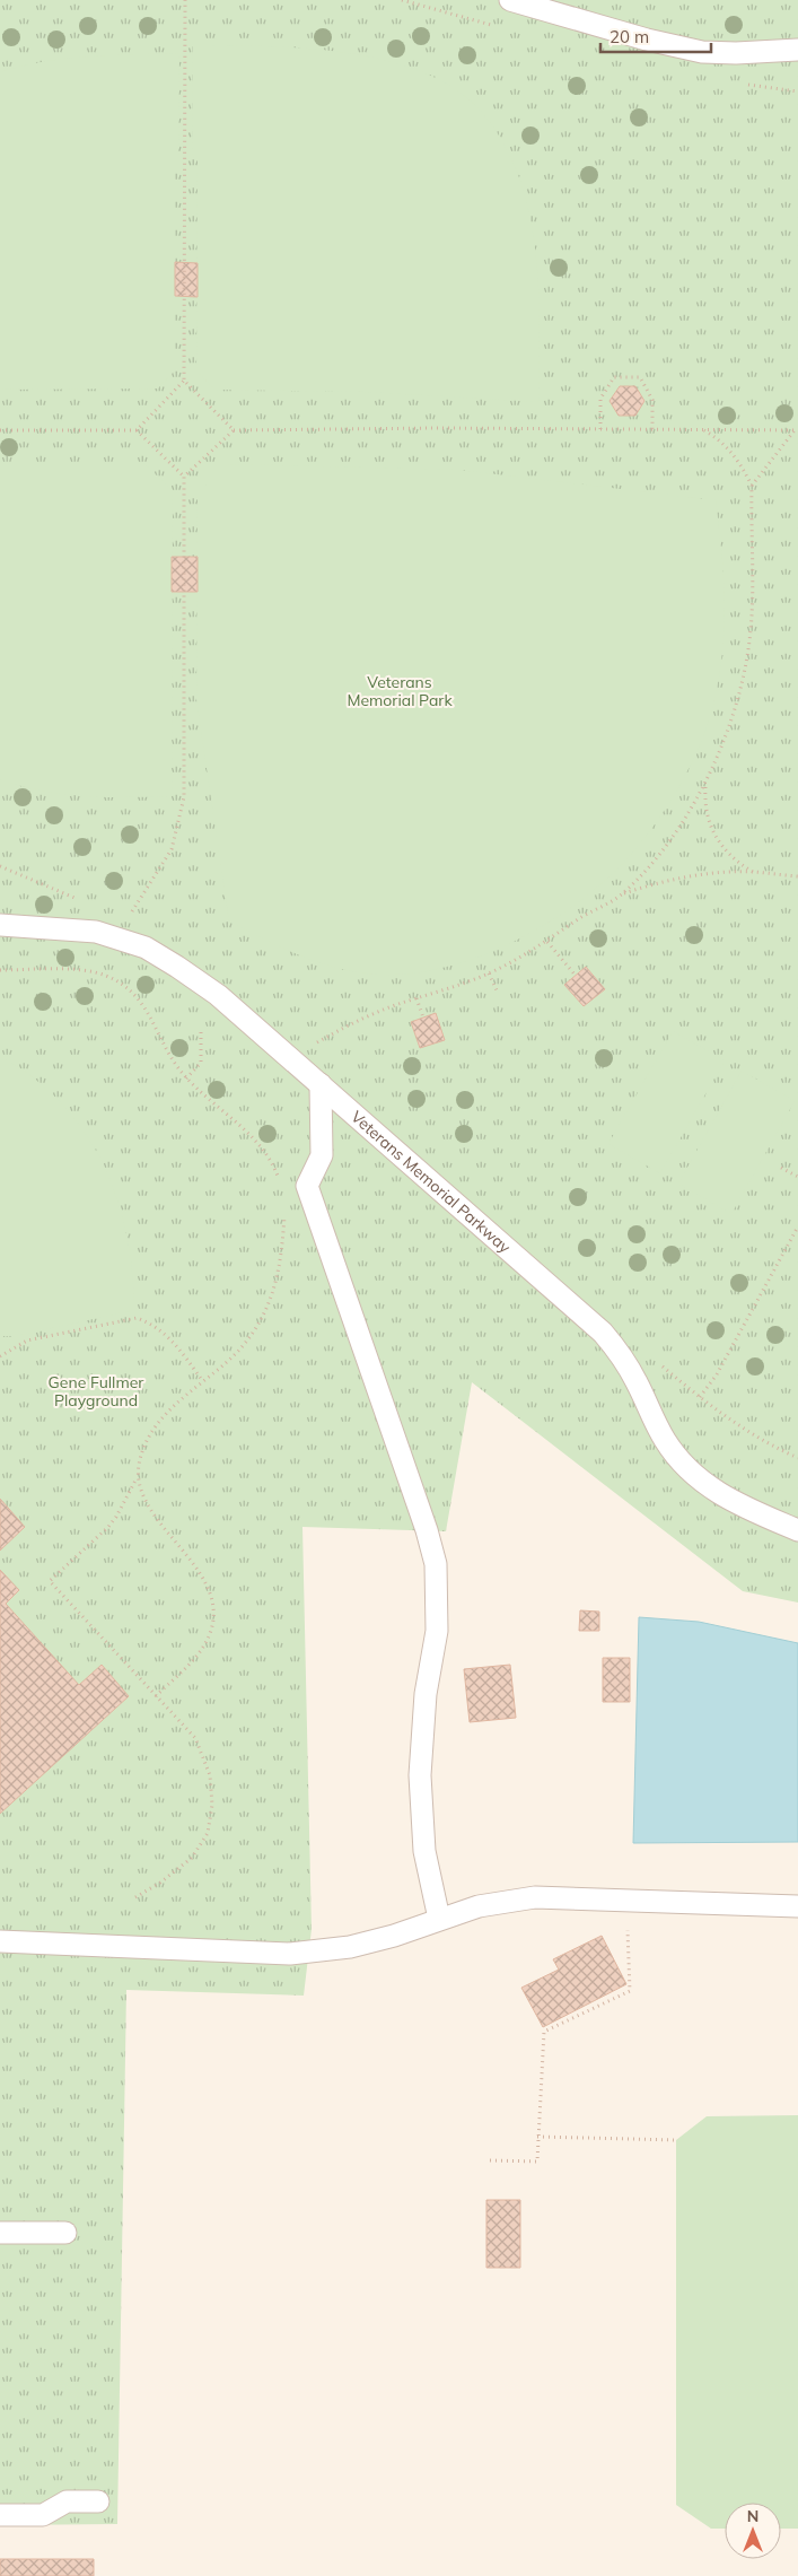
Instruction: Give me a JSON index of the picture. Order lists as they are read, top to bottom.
{
  "streets": {
    "lane": ["Veterans Memorial Parkway"]
  },
  "parks": ["Veterans Memorial Park", "Gene Fullmer Playground"],
  "scale_bar": "20 m",
  "north": "top"
}
